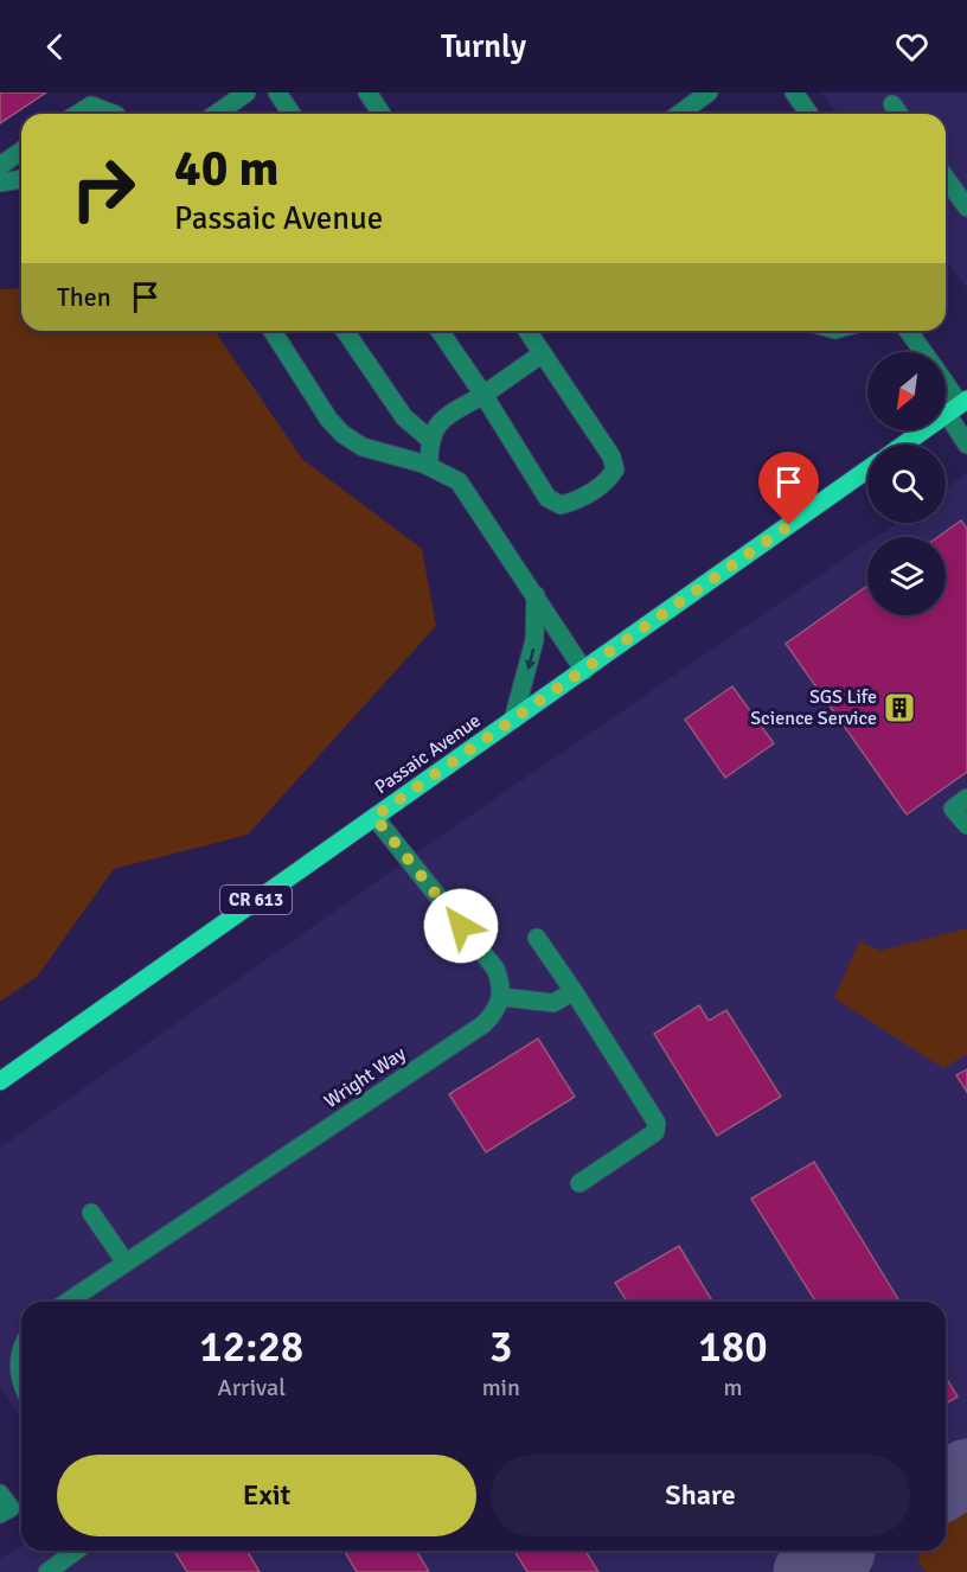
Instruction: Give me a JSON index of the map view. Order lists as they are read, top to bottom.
{
  "streets": {
    "main road": ["Passaic Avenue", "CR 613"],
    "street": ["Wright Way"]
  },
  "places": {
    "building": ["SGS Life Science Service"]
  },
  "north": "bottom left",
  "page": {
    "header": "Turnly",
    "turn": ["40 m", "Passaic Avenue"],
    "then": "Then",
    "eta": [
      "12:28",
      "Arrival",
      "3",
      "min",
      "180",
      "m"
    ],
    "buttons": ["Exit", "Share"]
  }
}
